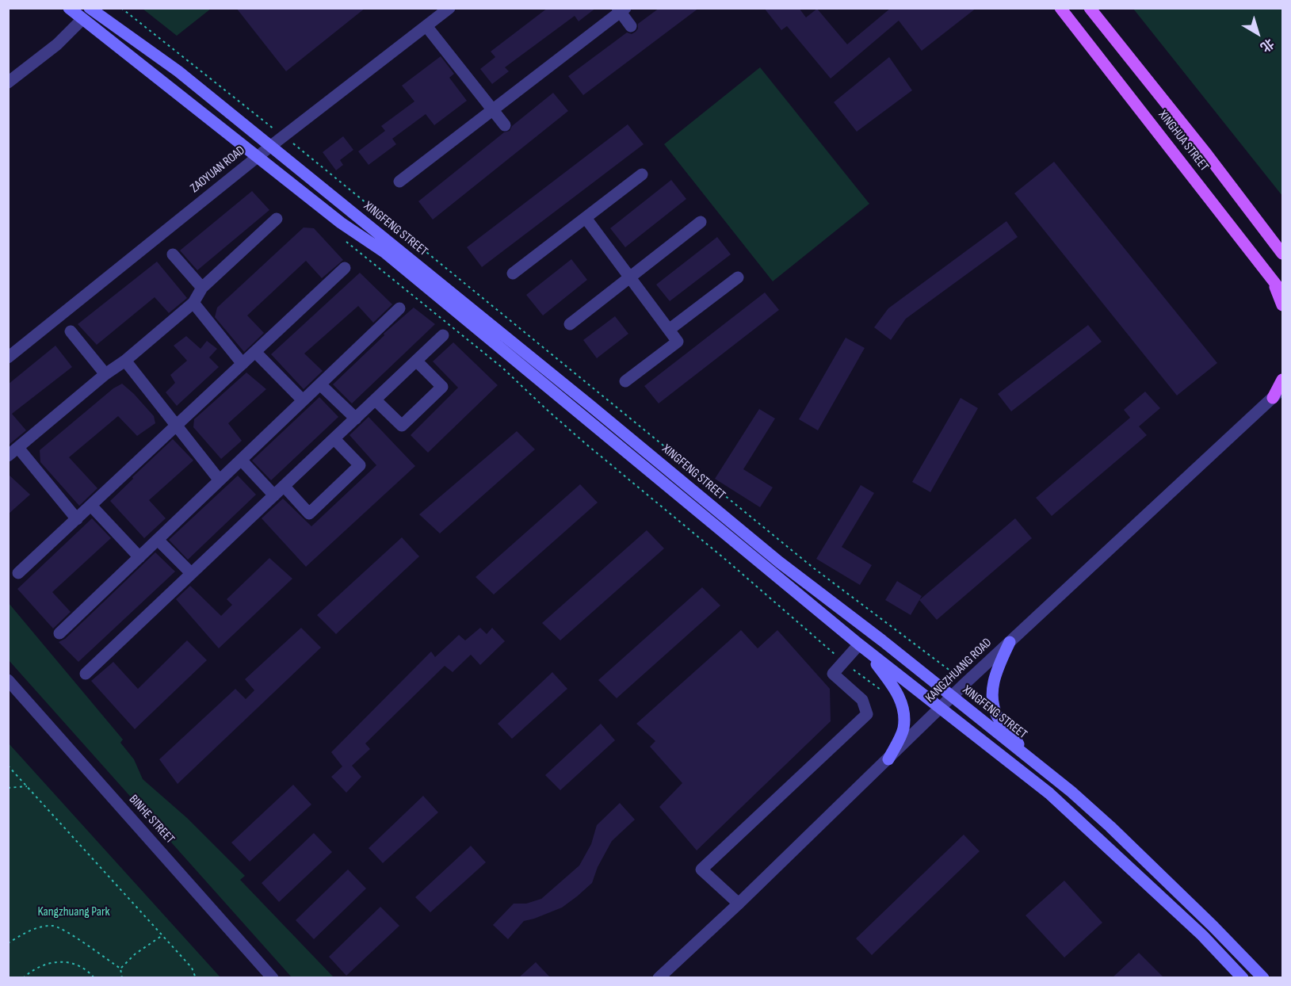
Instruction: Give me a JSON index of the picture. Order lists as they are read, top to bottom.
{
  "streets": {
    "main road": ["XINGHUA STREET", "XINGFENG STREET"],
    "street": ["ZAOYUAN ROAD", "KANGZHUANG ROAD", "BINHE STREET"]
  },
  "crossings": [
    ["ZAOYUAN ROAD", "XINGFENG STREET"],
    ["XINGFENG STREET", "KANGZHUANG ROAD"]
  ],
  "parks": ["Kangzhuang Park"],
  "north": "bottom right"
}
